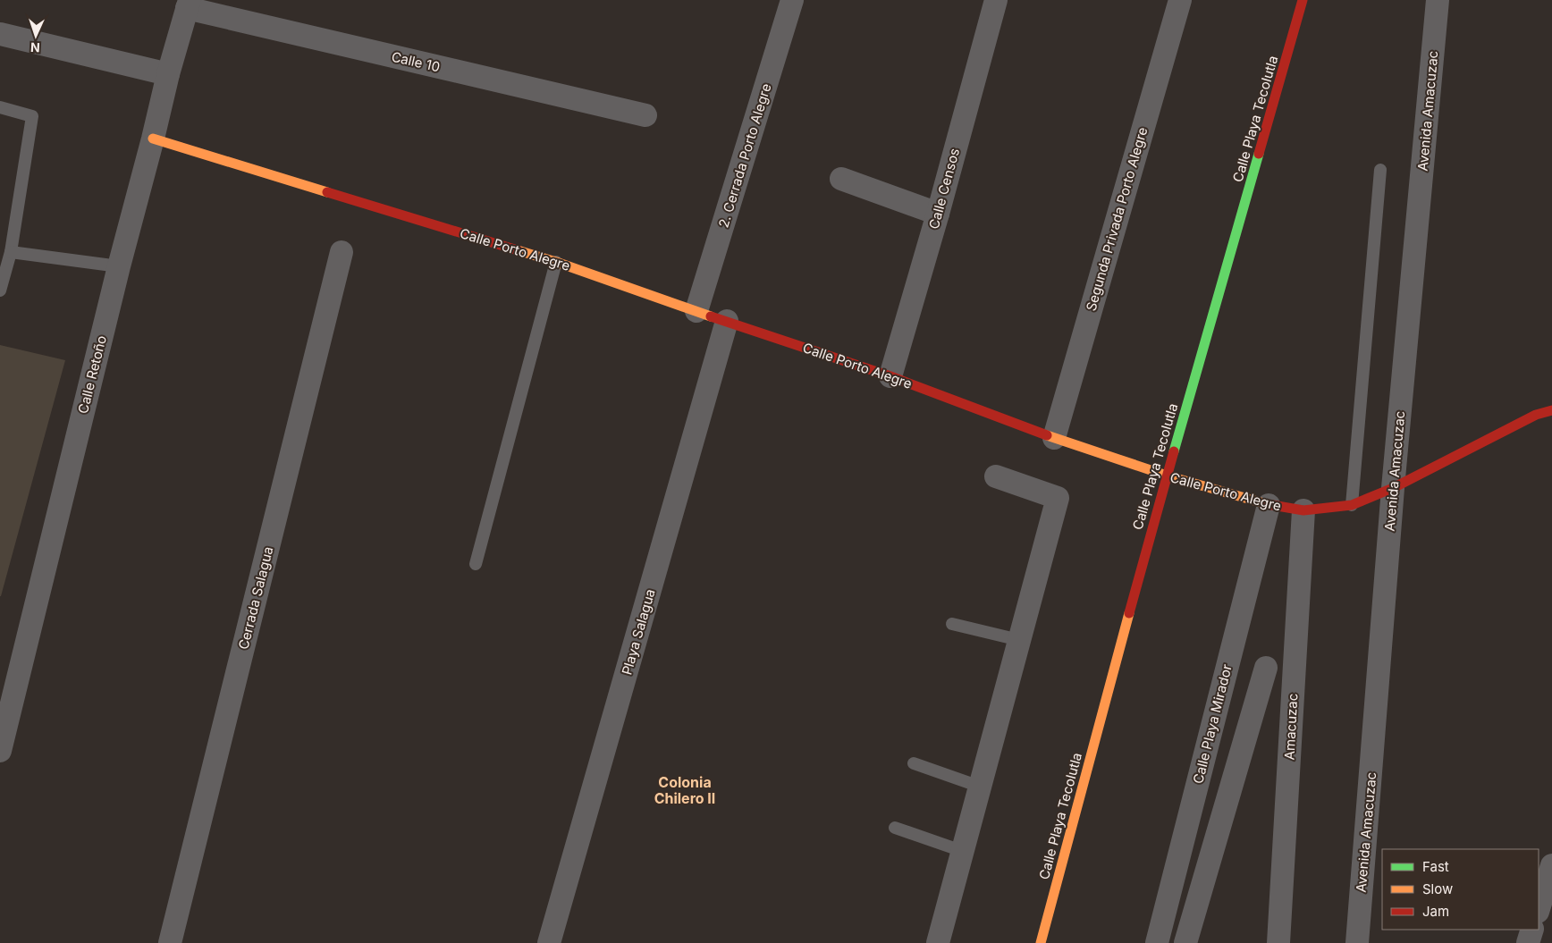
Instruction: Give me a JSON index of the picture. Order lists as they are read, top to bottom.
{
  "streets": {
    "street": [
      "Calle 10",
      "Avenida Amacuzac",
      "Calle Playa Tecolutla",
      "2. Cerrada Porto Alegre",
      "Calle Censos",
      "Segunda Privada Porto Alegre",
      "Calle Porto Alegre",
      "Calle Retoño",
      "Cerrada Salagua",
      "Playa Salagua",
      "Calle Playa Mirador",
      "Amacuzac"
    ]
  },
  "crossings": [
    ["Calle 10", "Calle Retoño"],
    ["Avenida Amacuzac", "Calle Porto Alegre"],
    ["Calle Playa Tecolutla", "Calle Porto Alegre"],
    ["2. Cerrada Porto Alegre", "Calle Porto Alegre"],
    ["Calle Censos", "Calle Porto Alegre"],
    ["Segunda Privada Porto Alegre", "Calle Porto Alegre"],
    ["Calle Porto Alegre", "Calle Retoño"],
    ["Calle Porto Alegre", "Playa Salagua"],
    ["Calle Porto Alegre", "Calle Playa Mirador"],
    ["Calle Porto Alegre", "Amacuzac"]
  ],
  "districts": ["Colonia Chilero II"],
  "legend": ["Fast", "Slow", "Jam"],
  "north": "bottom"
}
